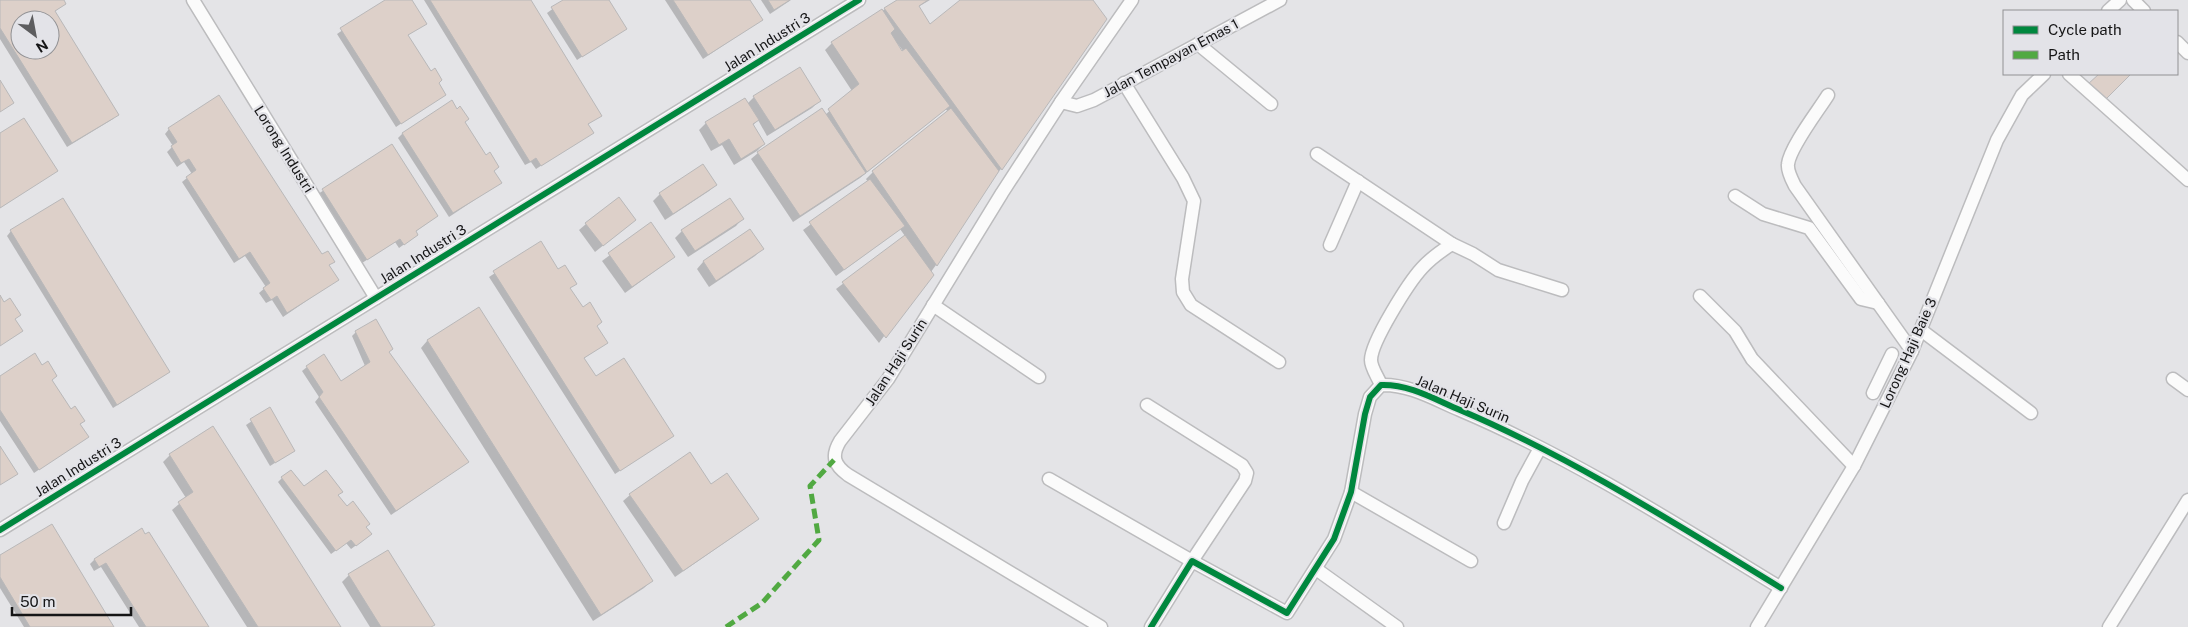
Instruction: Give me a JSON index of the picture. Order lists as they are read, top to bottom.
{
  "streets": {
    "street": [
      "Jalan Industri 3",
      "Jalan Tempayan Emas 1",
      "Lorong Industri",
      "Lorong Haji Baie 3",
      "Jalan Haji Surin"
    ]
  },
  "crossings": [
    ["Jalan Industri 3", "Lorong Industri"],
    ["Jalan Tempayan Emas 1", "Jalan Haji Surin"],
    ["Lorong Haji Baie 3", "Jalan Haji Surin"]
  ],
  "legend": ["Cycle path", "Path"],
  "scale_bar": "50 m",
  "north": "bottom right"
}
